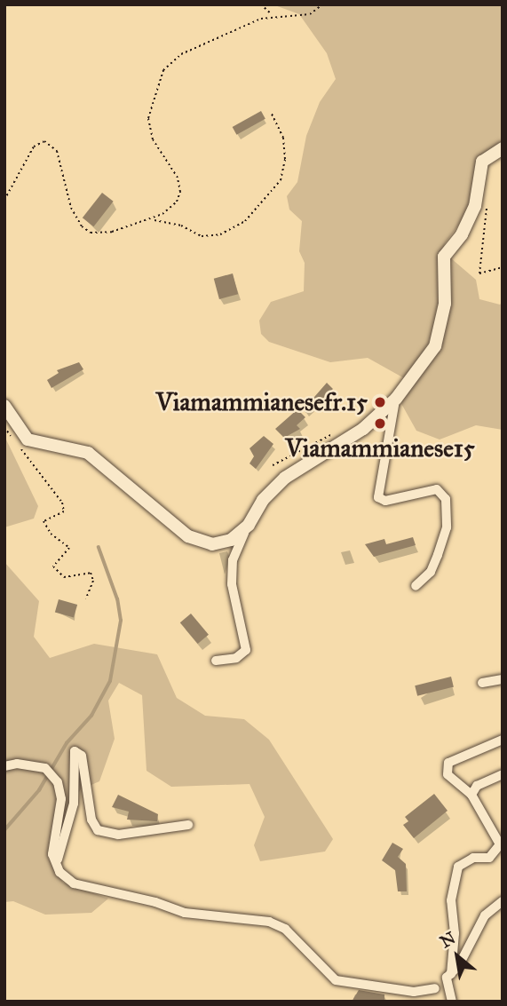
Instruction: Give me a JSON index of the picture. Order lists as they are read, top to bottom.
{
  "places": ["Viamammianesefr.15", "Viamammianese15"],
  "north": "top left"
}
